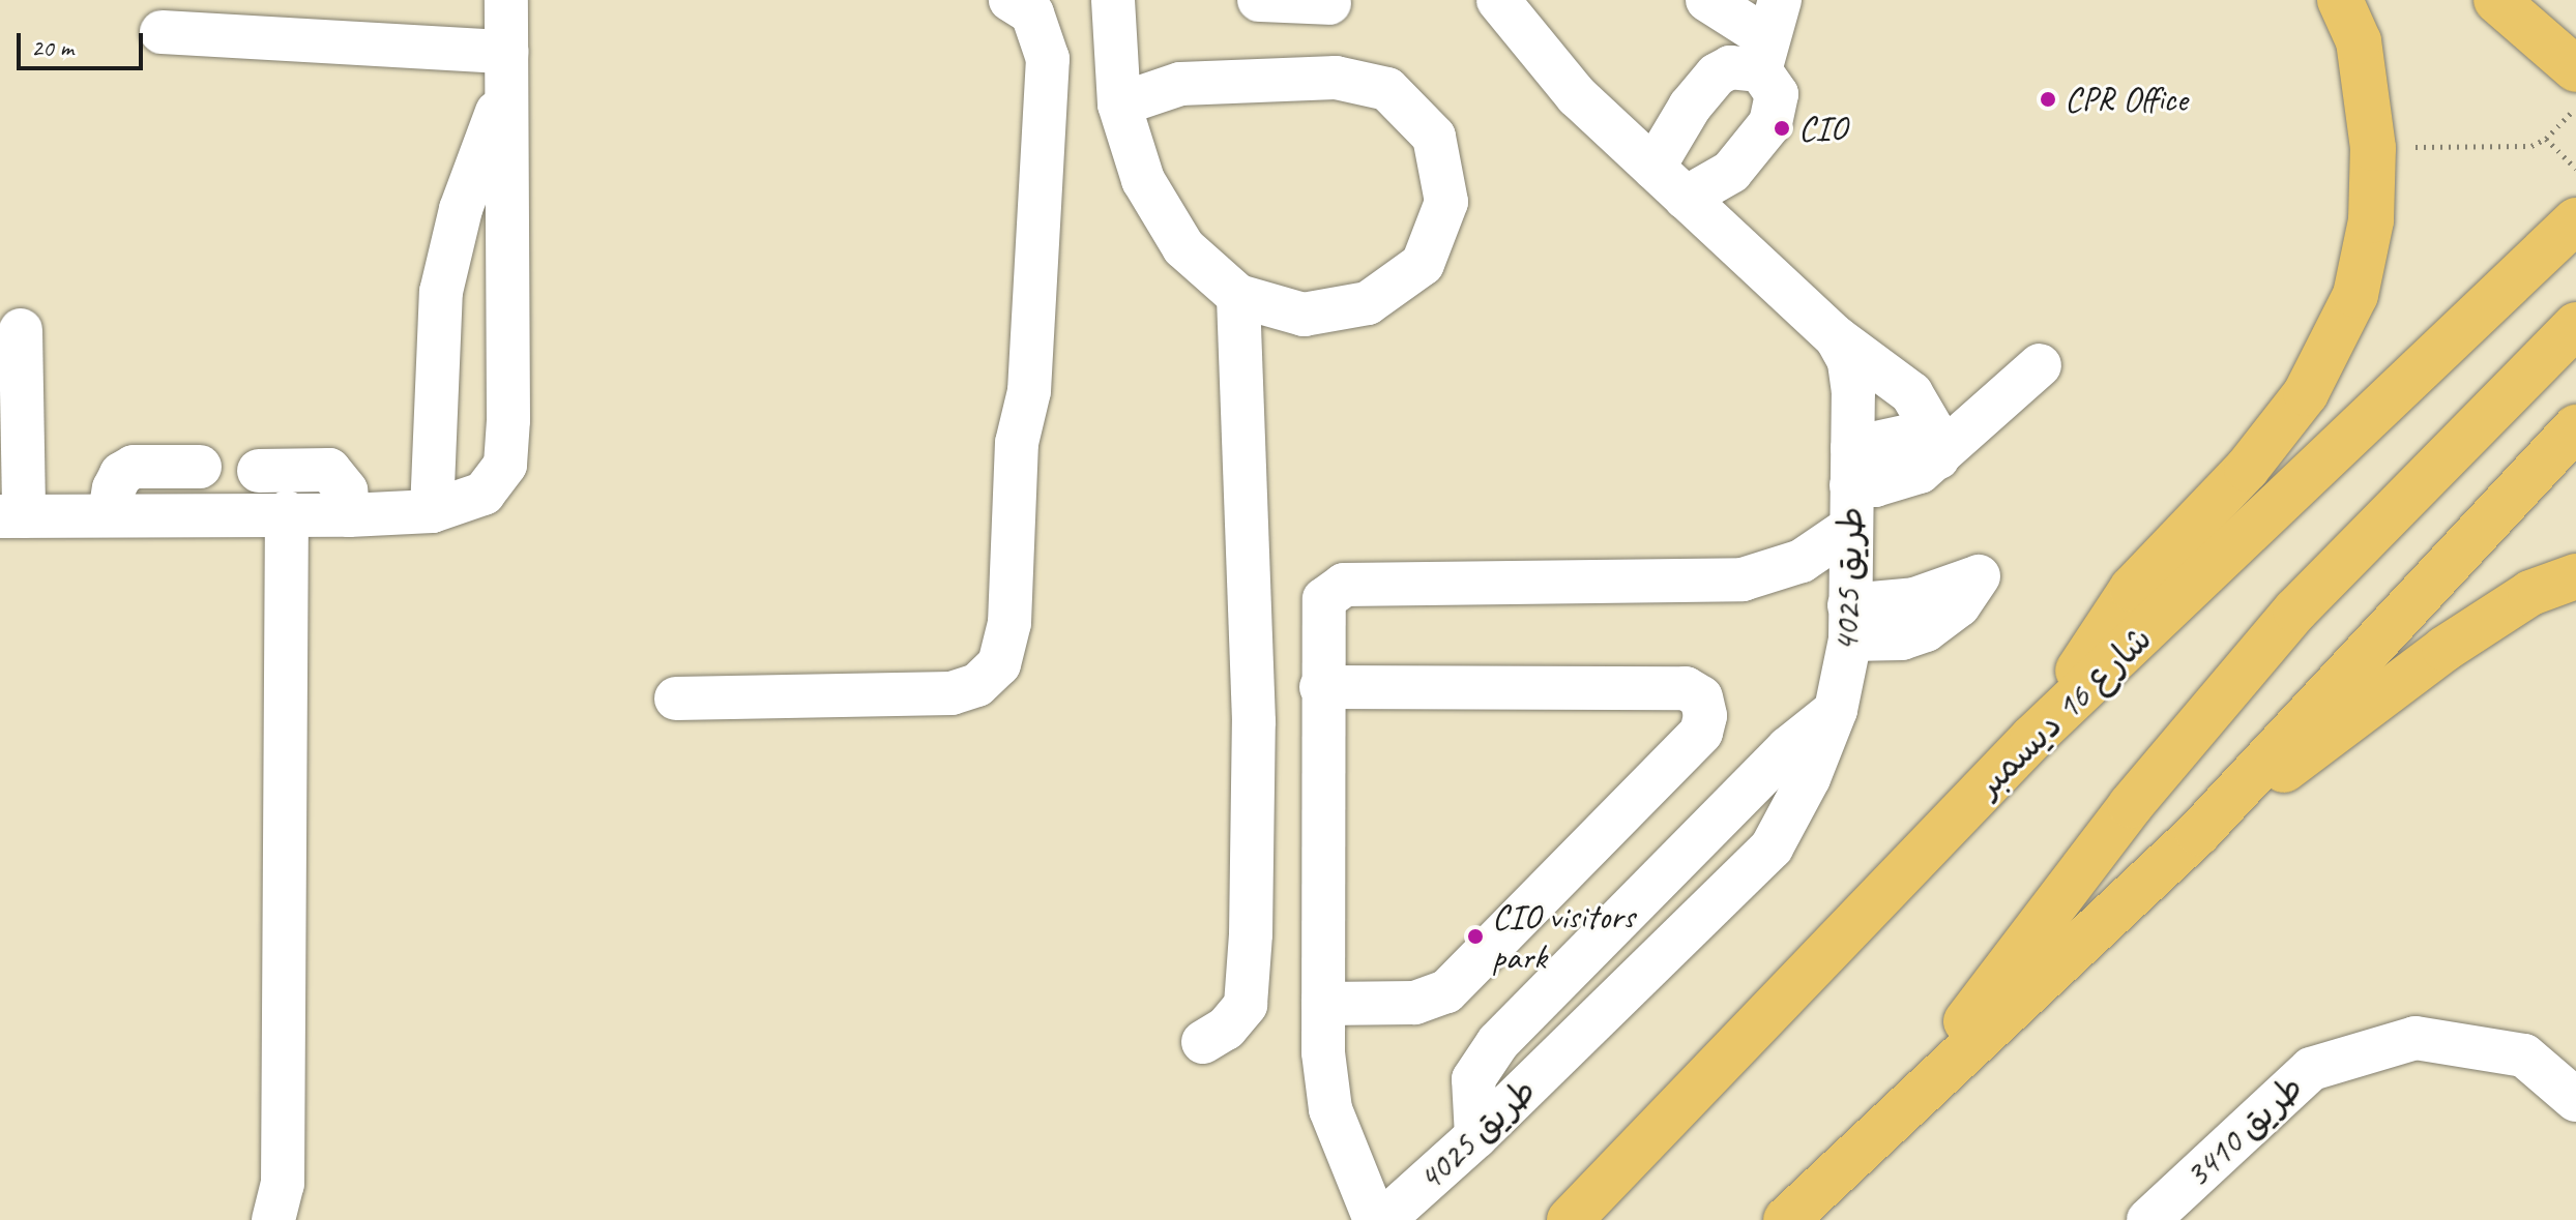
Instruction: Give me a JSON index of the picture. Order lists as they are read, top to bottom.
{
  "streets": {
    "main road": ["شارع 16 ديسمبر"],
    "street": ["طريق 4025", "طريق 3410"]
  },
  "places": ["CPR Office", "CIO", "CIO visitors park"],
  "scale_bar": "20 m"
}
